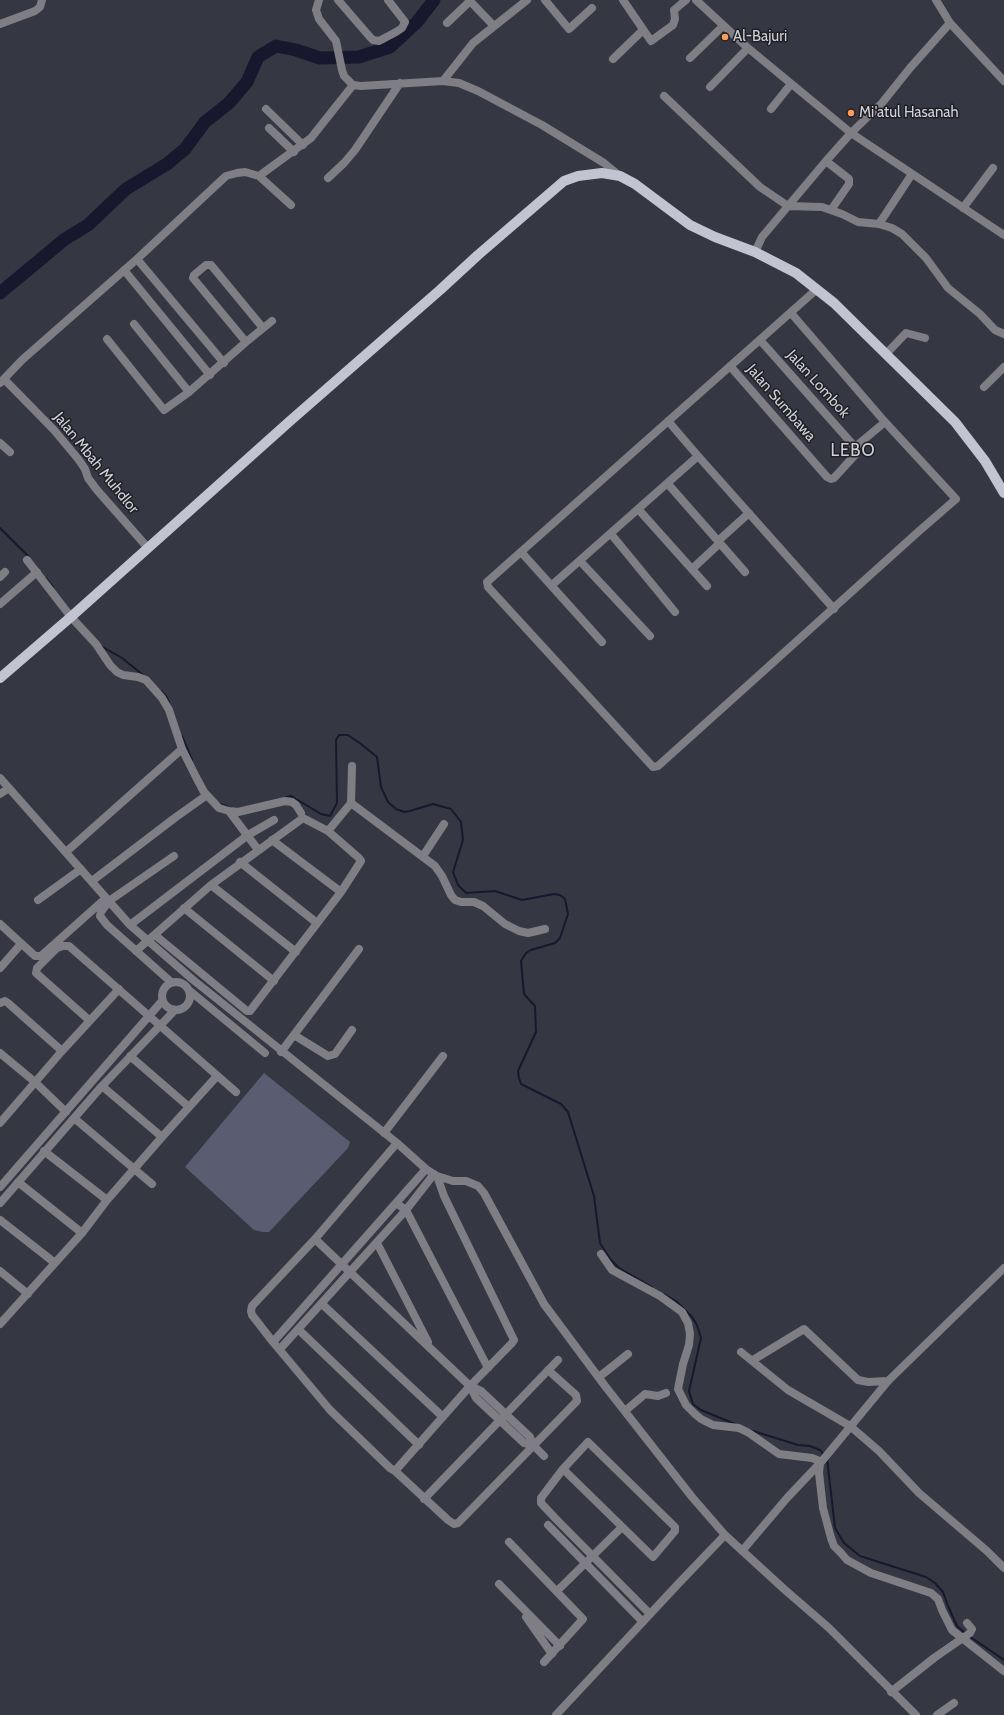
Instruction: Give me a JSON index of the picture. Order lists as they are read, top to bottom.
{
  "streets": {
    "street": ["Jalan Lombok", "Jalan Sumbawa", "Jalan Mbah Muhdlor"]
  },
  "crossings": [
    ["Jalan Lombok", "Jalan Sumbawa"]
  ],
  "districts": ["LEBO"],
  "places": ["Al-Bajuri", "Mi'atul Hasanah"]
}
